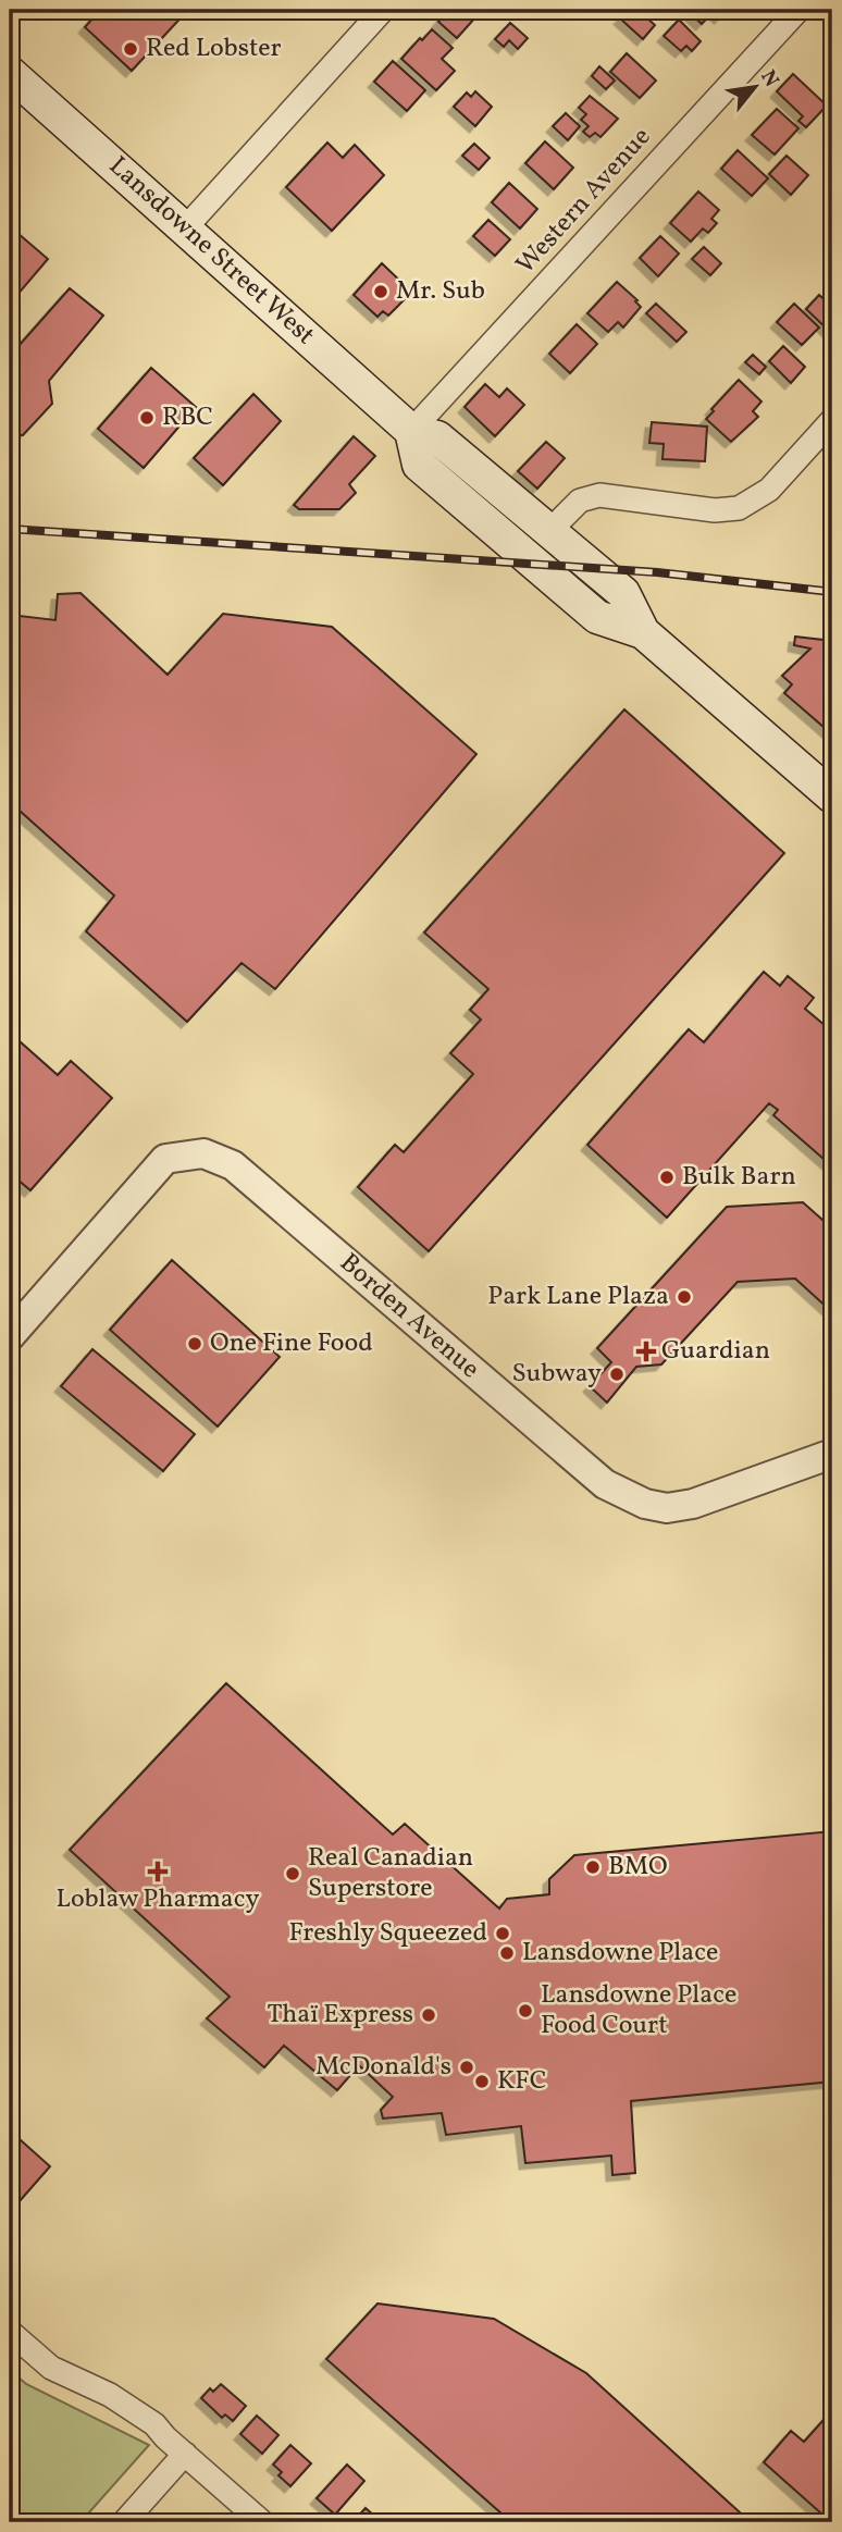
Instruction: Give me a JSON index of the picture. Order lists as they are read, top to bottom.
{
  "streets": {
    "main road": ["Lansdowne Street West"],
    "street": ["Western Avenue", "Borden Avenue"]
  },
  "crossings": [
    ["Western Avenue", "Lansdowne Street West"]
  ],
  "places": {
    "other": [
      "Red Lobster",
      "Mr. Sub",
      "RBC",
      "Bulk Barn",
      "Park Lane Plaza",
      "One Fine Food",
      "Subway",
      "BMO",
      "Real Canadian Superstore",
      "Freshly Squeezed",
      "Lansdowne Place",
      "Lansdowne Place Food Court",
      "Thaï Express",
      "McDonald's",
      "KFC"
    ],
    "health": ["Guardian", "Loblaw Pharmacy"]
  },
  "north": "top right"
}
